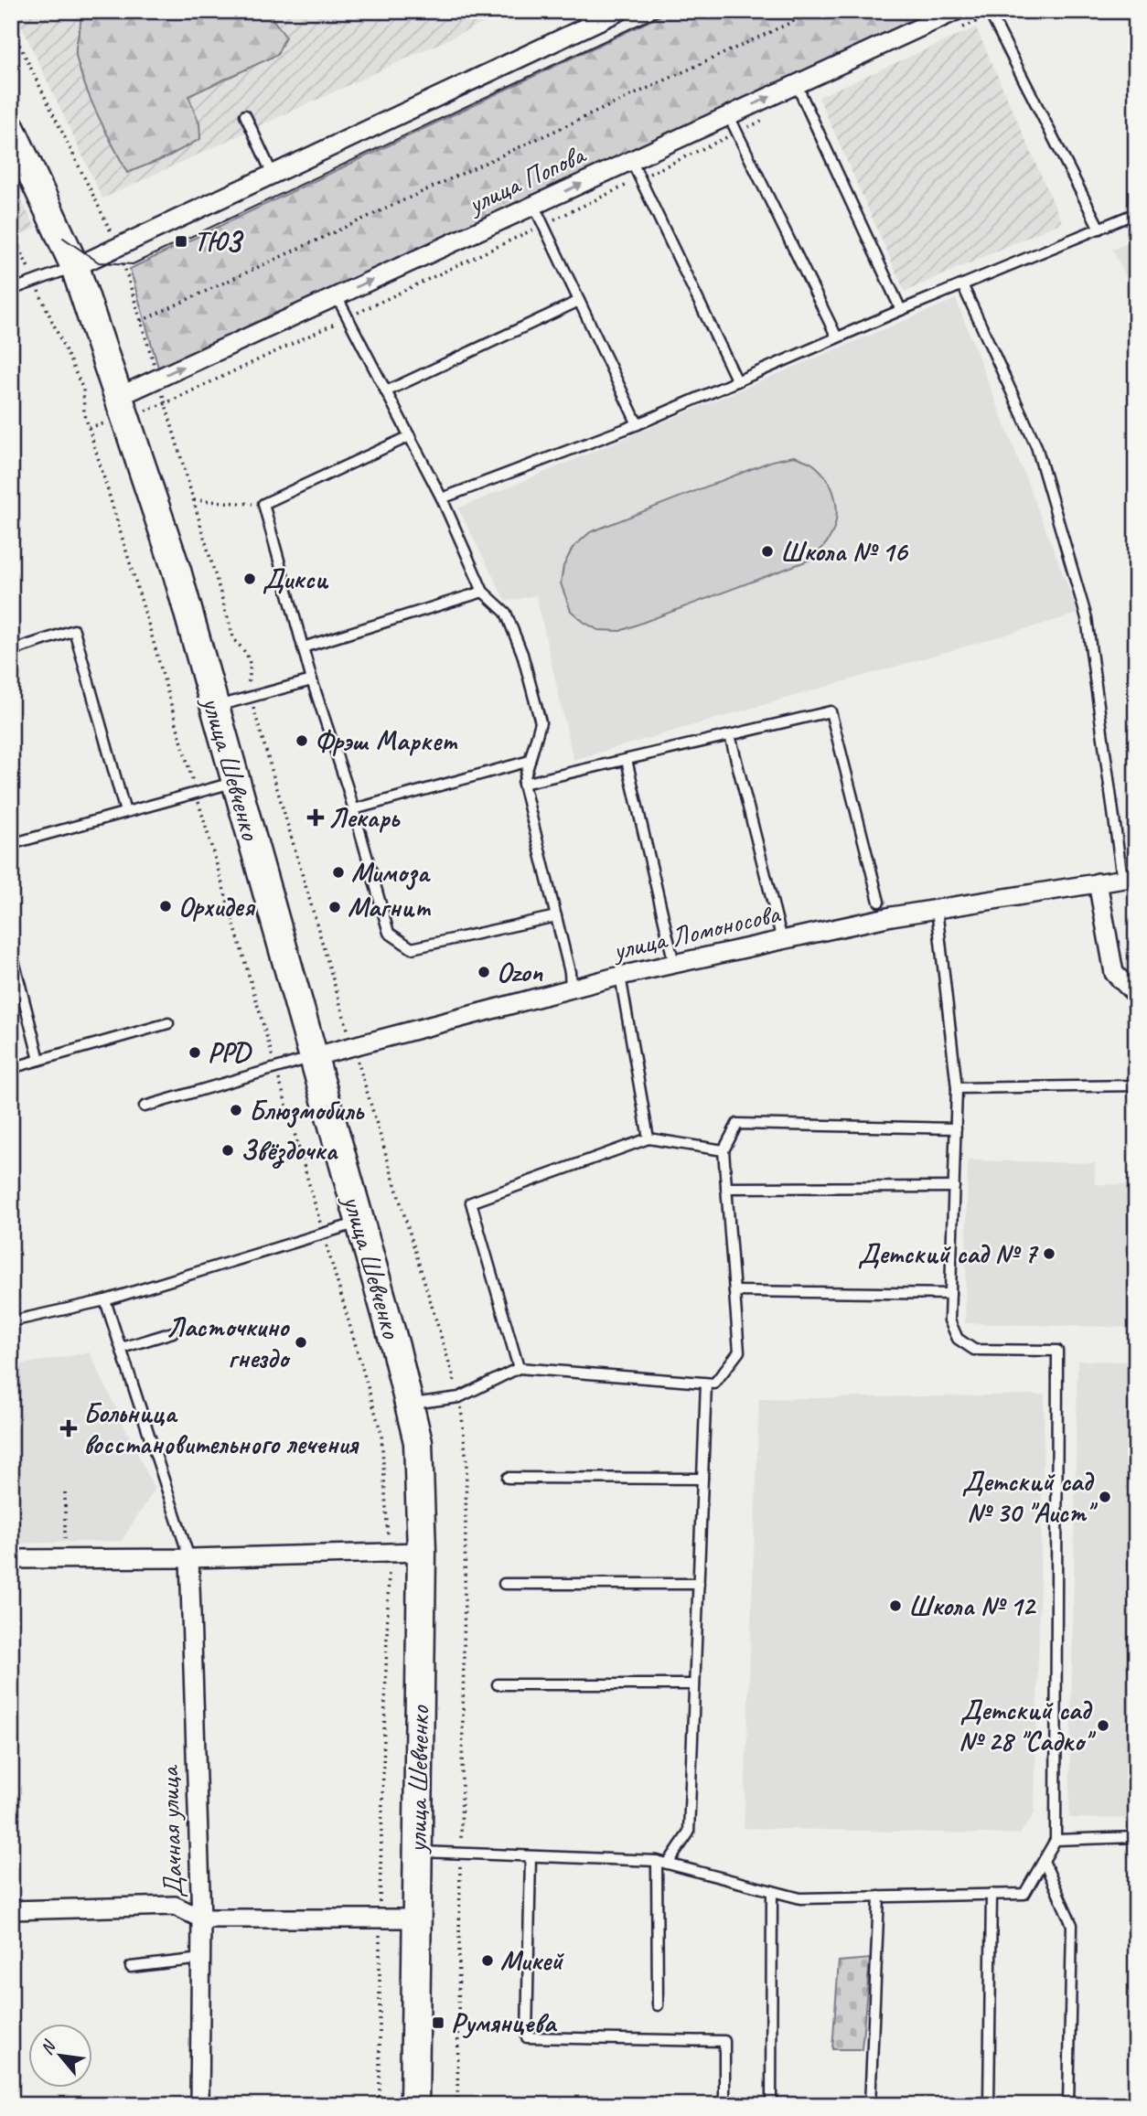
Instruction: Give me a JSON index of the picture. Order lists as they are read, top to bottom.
{
  "streets": {
    "main road": ["улица Шевченко"],
    "street": ["улица Попова", "улица Ломоносова", "Дачная улица"]
  },
  "crossings": [
    ["улица Попова", "улица Шевченко"],
    ["улица Шевченко", "улица Ломоносова"]
  ],
  "places": {
    "transit": ["ТЮЗ", "Румянцева"],
    "other": [
      "Школа № 16",
      "Дикси",
      "Фрэш Маркет",
      "Мимоза",
      "Орхидея",
      "Магнит",
      "Ozon",
      "PPD",
      "Блюзмобиль",
      "Звёздочка",
      "Детский сад № 7",
      "Ласточкино гнездо",
      "Детский сад № 30 \"Аист\"",
      "Школа № 12",
      "Детский сад № 28 \"Садко\"",
      "Микей"
    ],
    "health": ["Лекарь", "Больница восстановительного лечения"]
  },
  "north": "top left"
}
